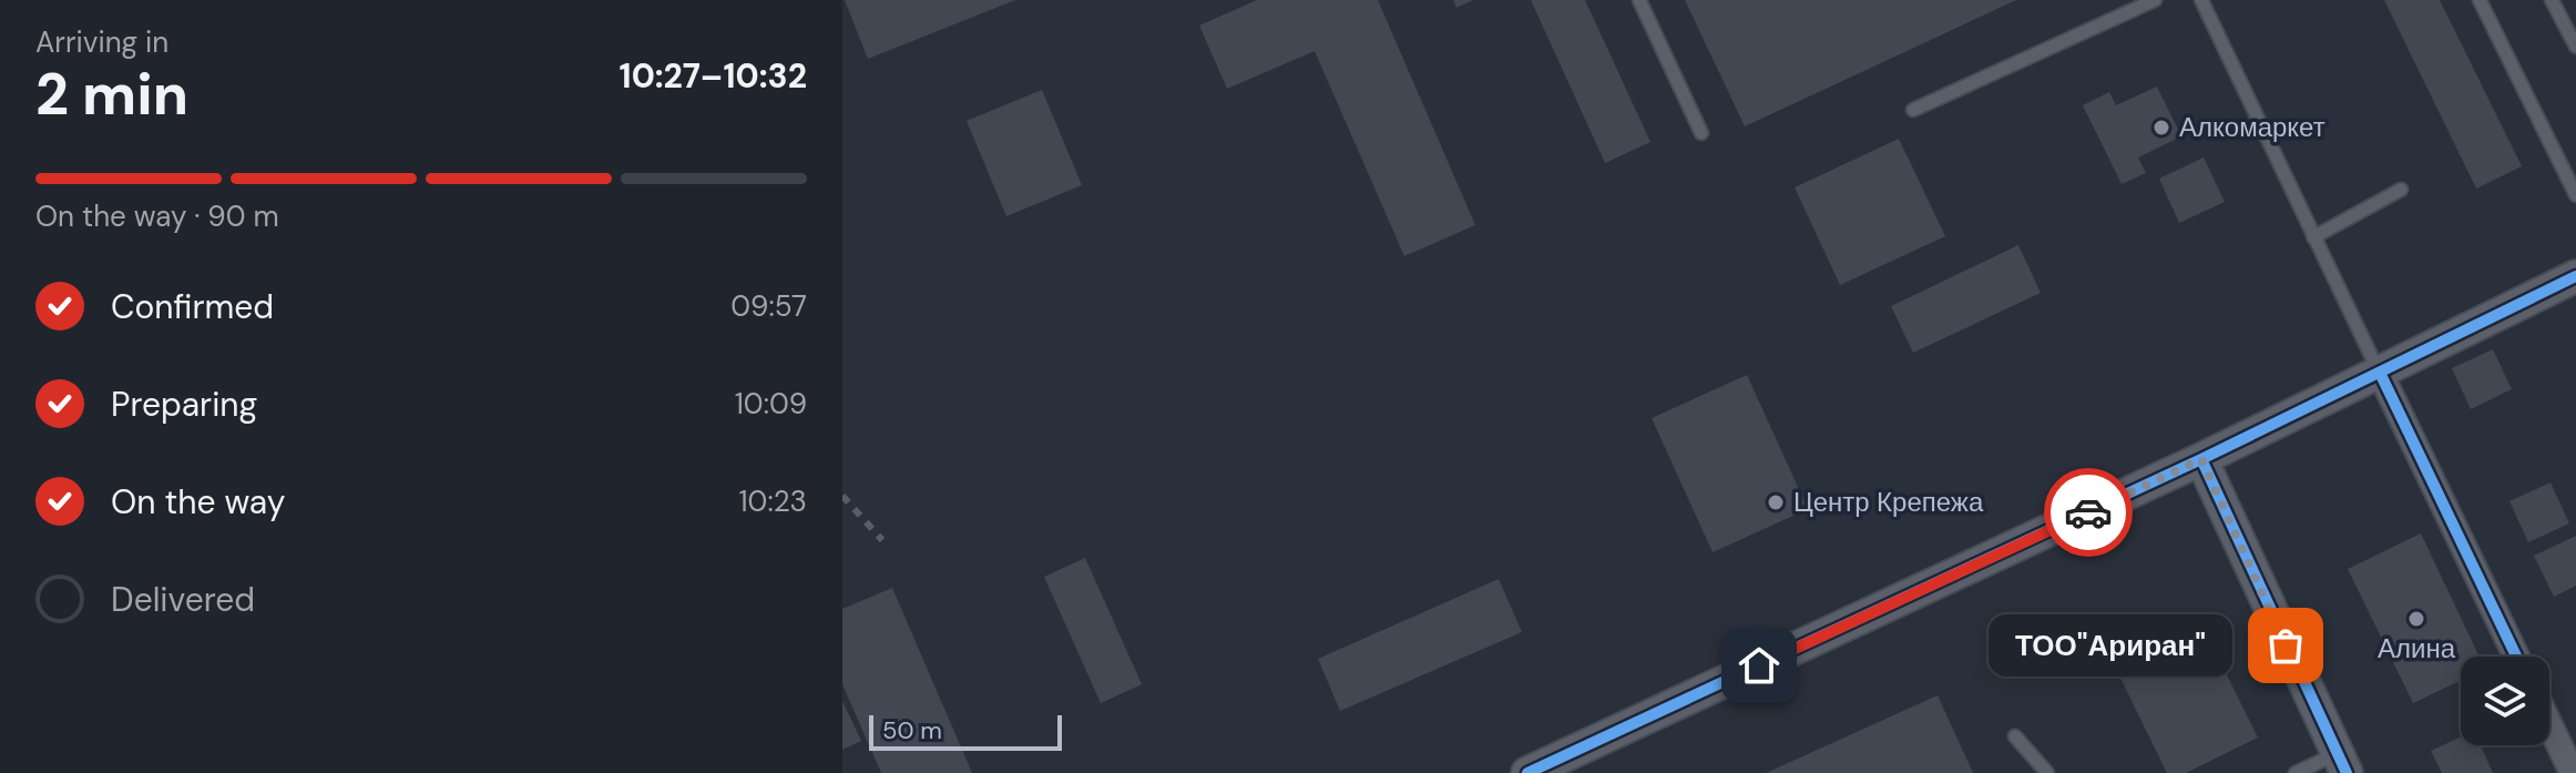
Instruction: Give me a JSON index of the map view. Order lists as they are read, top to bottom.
{
  "places": [
    "Алкомаркет",
    "Центр Крепежа",
    "Алина",
    "ТОО\"Ариран\""
  ],
  "scale_bar": "50 m",
  "page": {
    "heading": ["2 min", "Arriving in", "10:27–10:32"],
    "bar": "On the way · 90 m",
    "list": [
      ["Confirmed", "09:57"],
      ["Preparing", "10:09"],
      ["On the way", "10:23"],
      "Delivered"
    ],
    "bubble": "ТОО\"Ариран\"",
    "scale": "50 m"
  }
}
